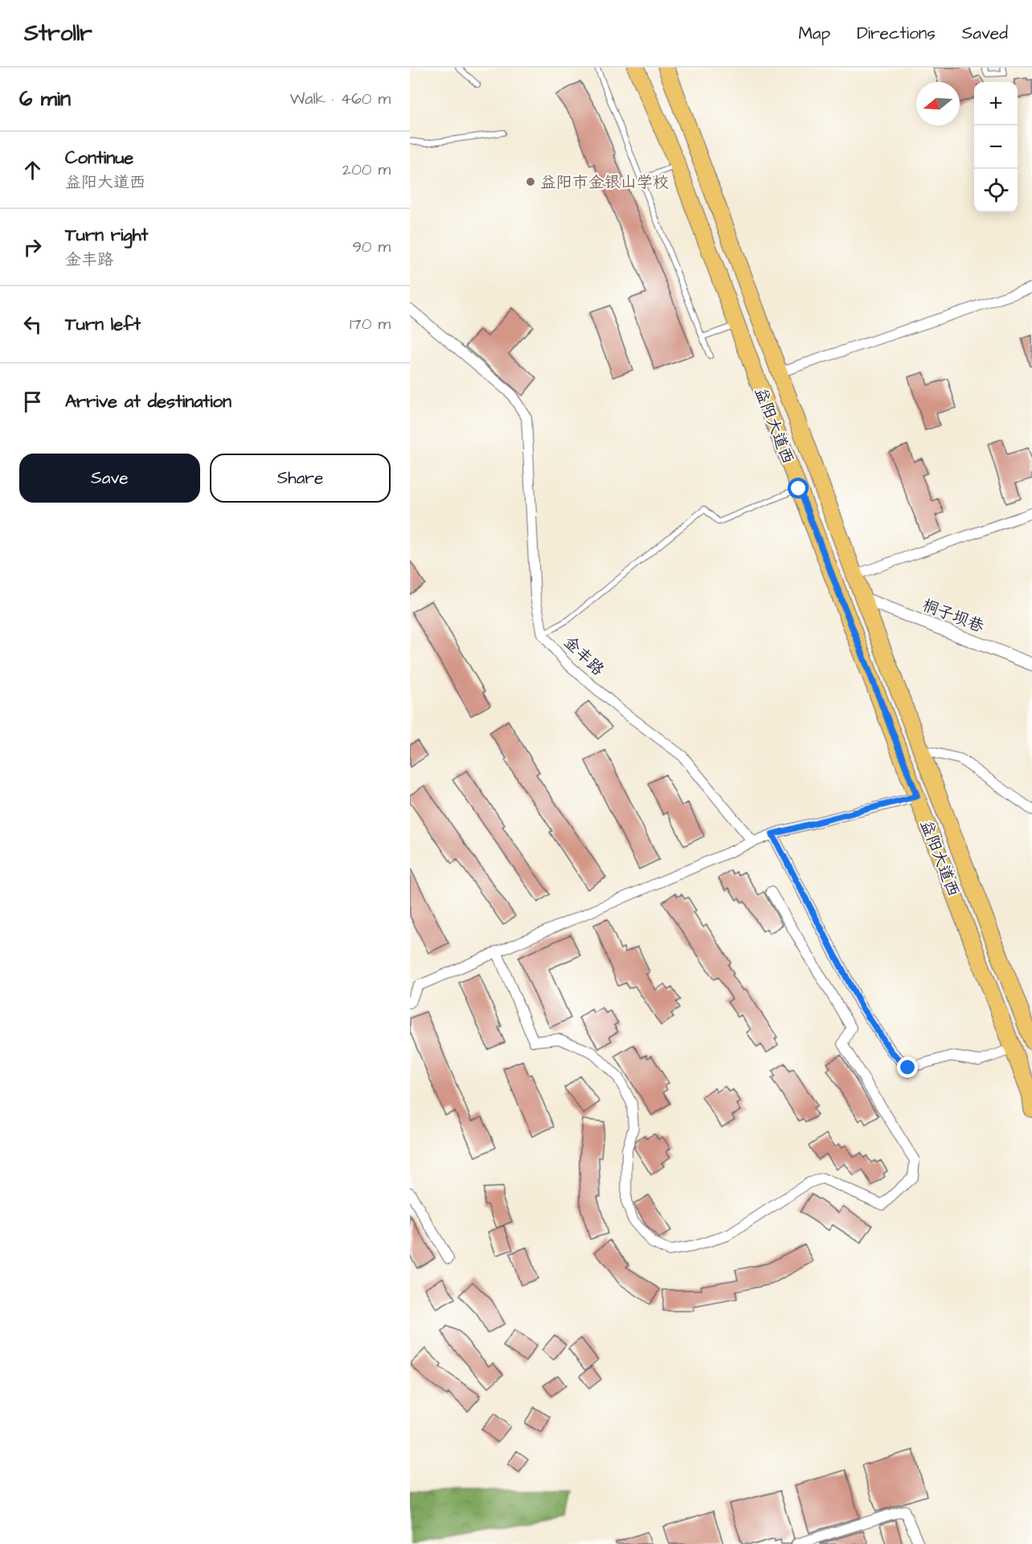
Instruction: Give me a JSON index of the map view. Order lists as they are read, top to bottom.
{
  "streets": {
    "main road": ["益阳大道西"],
    "street": ["桐子坝巷", "金丰路"]
  },
  "crossings": [
    ["益阳大道西", "桐子坝巷"]
  ],
  "places": ["益阳市金银山学校"],
  "north": "left",
  "page": {
    "header": "Strollr",
    "nav": ["Map", "Directions", "Saved"],
    "heading": ["6 min", "Walk · 460 m"],
    "map_buttons": ["+", "−"],
    "list": [
      ["Continue", "益阳大道西", "200 m"],
      ["Turn right", "金丰路", "90 m"],
      ["Turn left", "170 m"],
      "Arrive at destination"
    ],
    "buttons": ["Save", "Share"]
  }
}
